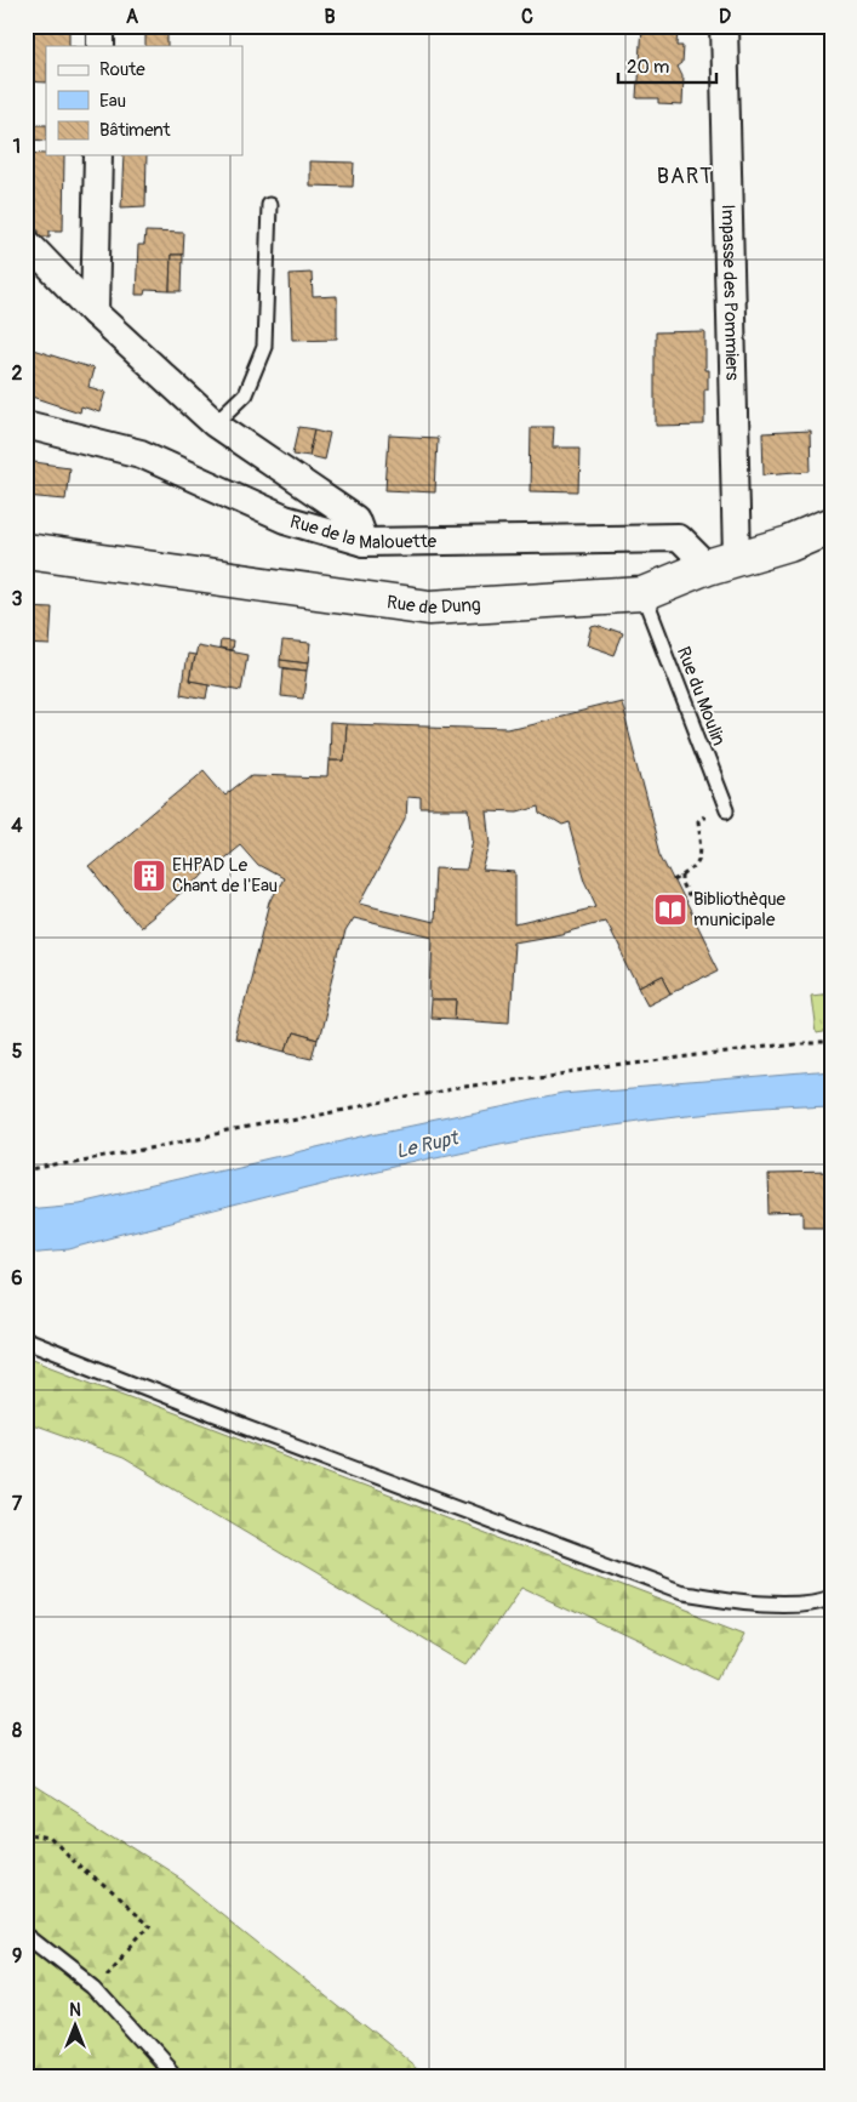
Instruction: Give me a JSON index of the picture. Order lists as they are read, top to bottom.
{
  "streets": {
    "main road": ["Rue de Dung"],
    "street": ["Impasse des Pommiers", "Rue de la Malouette"],
    "lane": ["Rue du Moulin"]
  },
  "crossings": [
    ["Impasse des Pommiers", "Rue de la Malouette"],
    ["Impasse des Pommiers", "Rue de Dung"],
    ["Rue de la Malouette", "Rue de Dung"],
    ["Rue de Dung", "Rue du Moulin"]
  ],
  "districts": ["BART"],
  "water": ["Le Rupt"],
  "places": {
    "building": ["EHPAD Le Chant de l'Eau"],
    "library": ["Bibliothèque municipale"]
  },
  "legend": ["Route", "Eau", "Bâtiment"],
  "scale_bar": "20 m",
  "north": "top",
  "grid": {
    "columns": [
      "A",
      "B",
      "C",
      "D"
    ],
    "rows": [
      "1",
      "2",
      "3",
      "4",
      "5",
      "6",
      "7",
      "8",
      "9"
    ]
  }
}
